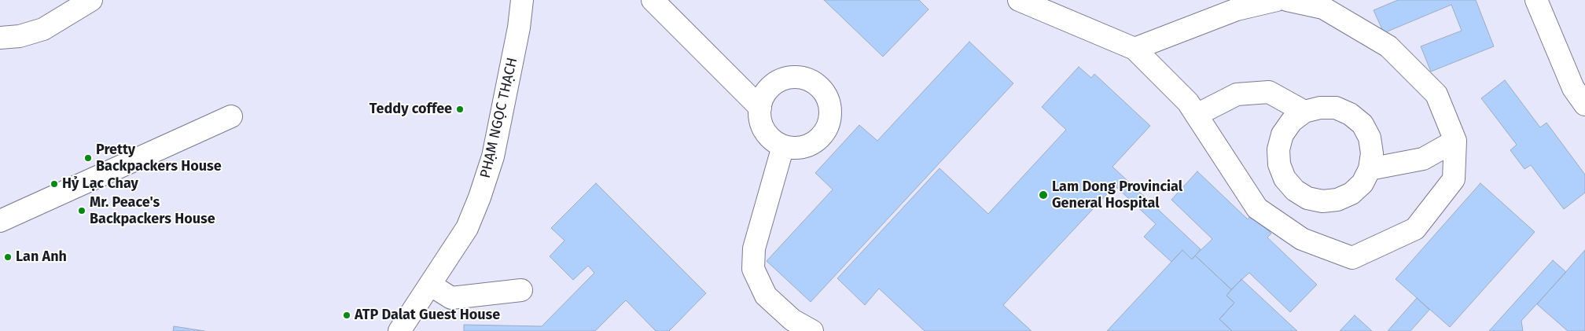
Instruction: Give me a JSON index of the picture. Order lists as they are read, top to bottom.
{
  "streets": {
    "street": ["PHẠM NGỌC THẠCH"]
  },
  "places": [
    "Teddy coffee",
    "Pretty Backpackers House",
    "Hỷ Lạc Chay",
    "Lam Dong Provincial General Hospital",
    "Mr. Peace's Backpackers House",
    "Lan Anh",
    "ATP Dalat Guest House"
  ]
}
